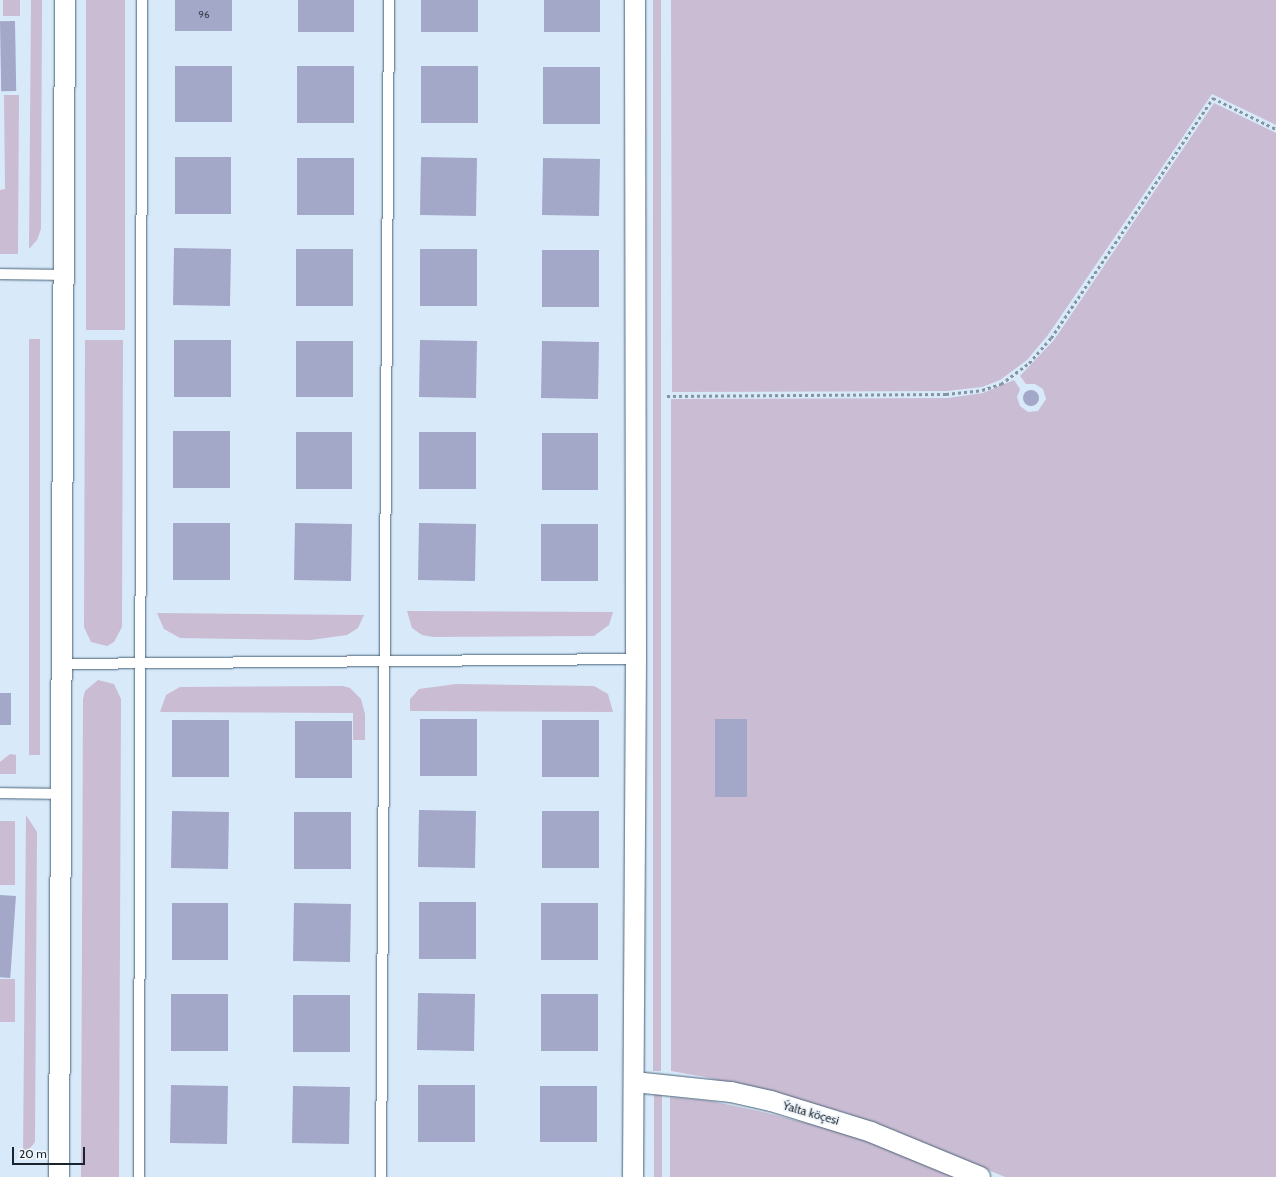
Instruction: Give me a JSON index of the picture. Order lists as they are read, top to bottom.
{
  "streets": {
    "street": ["Ýalta köçesi"]
  },
  "house_numbers": ["96"],
  "scale_bar": "20 m"
}
